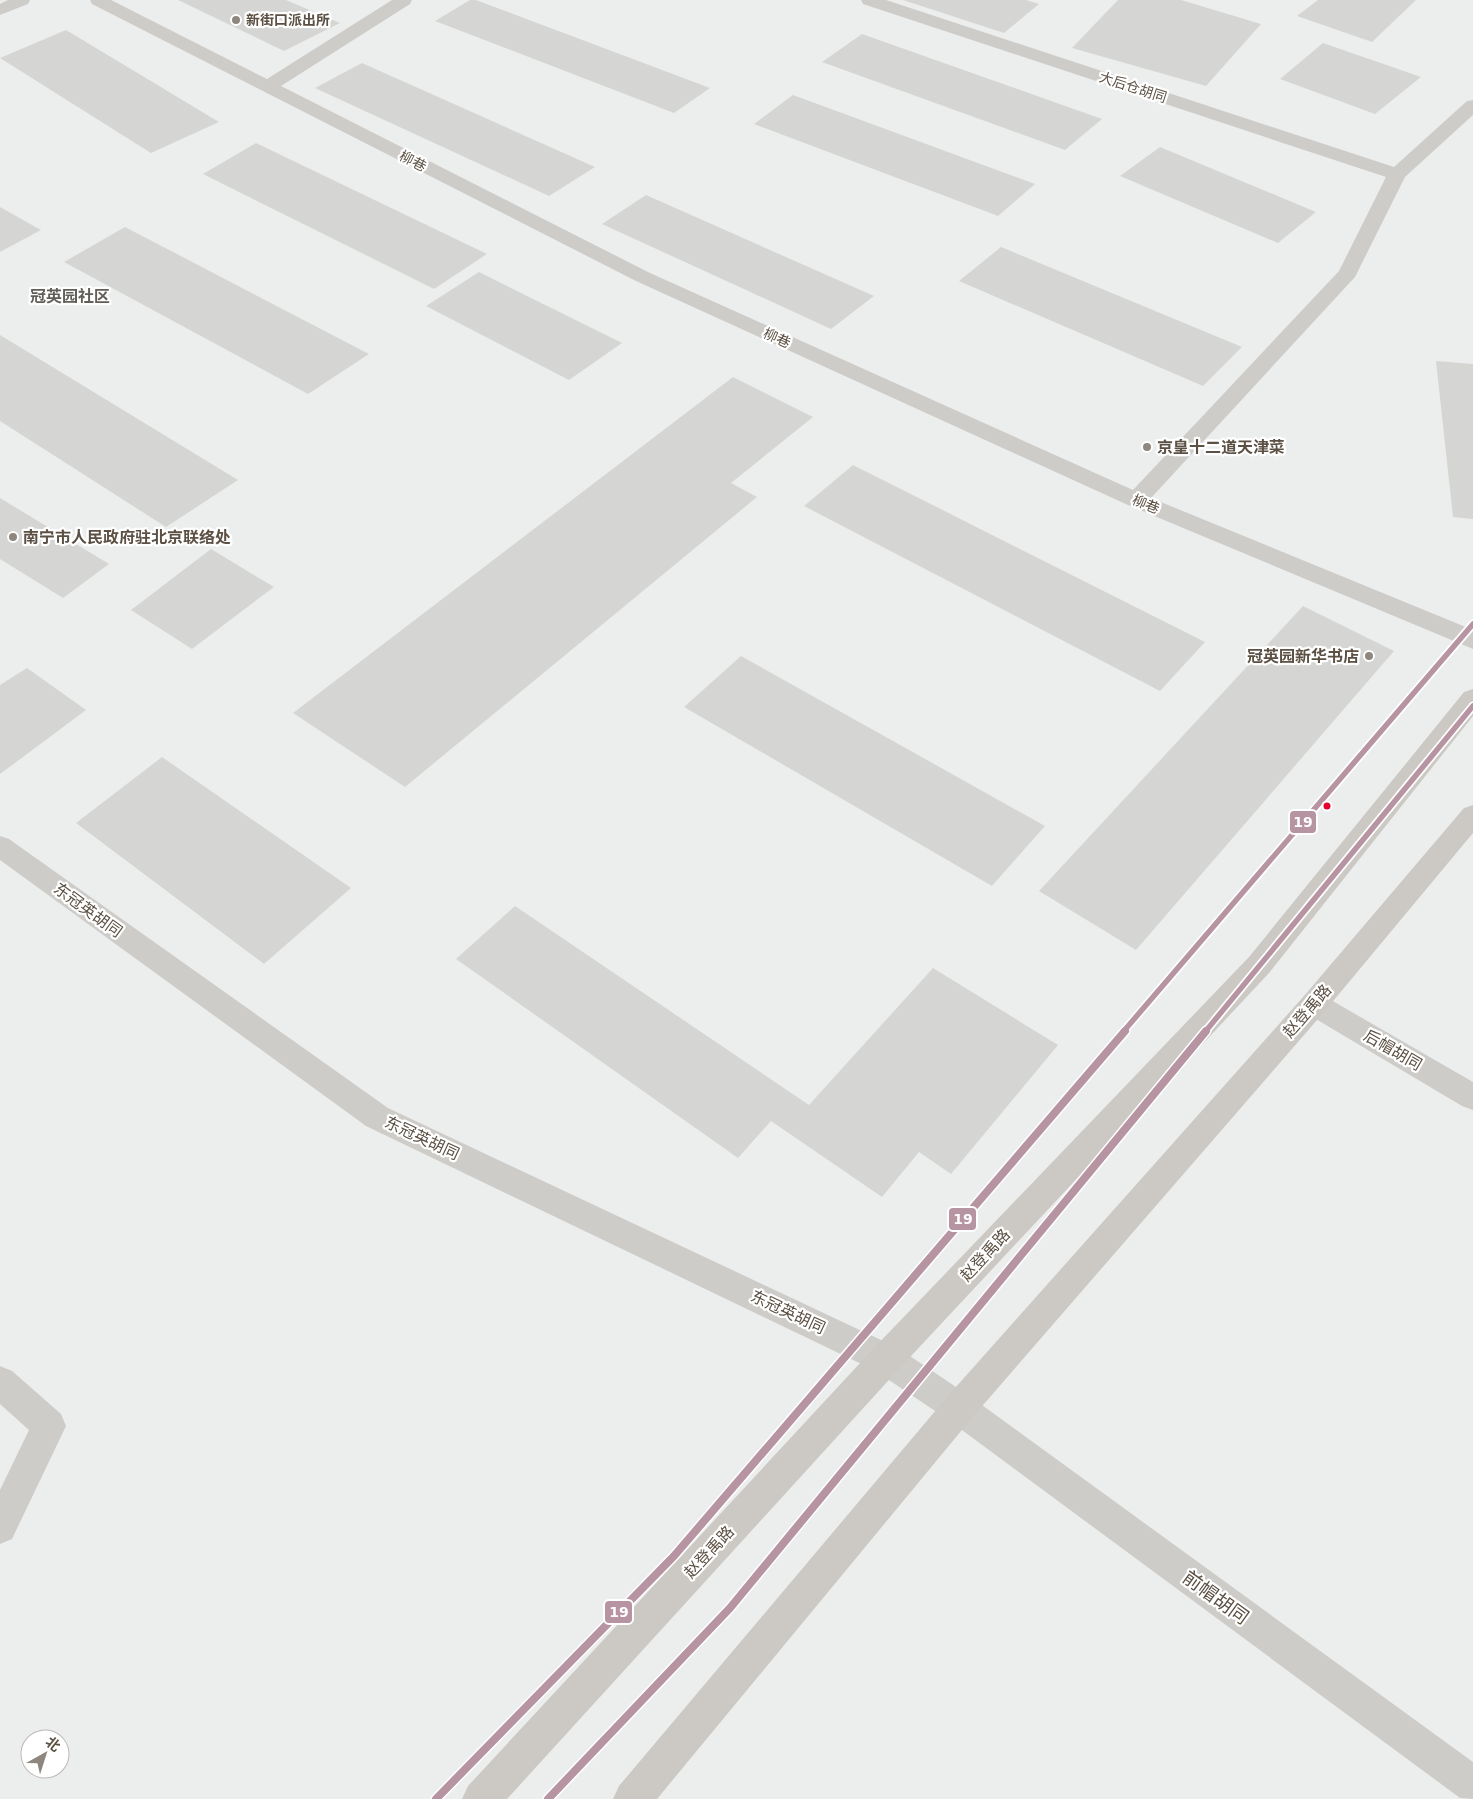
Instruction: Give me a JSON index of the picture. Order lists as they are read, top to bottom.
{
  "streets": {
    "main road": ["赵登禹路"],
    "street": [
      "大后仓胡同",
      "柳巷",
      "东冠英胡同",
      "后帽胡同",
      "前帽胡同"
    ]
  },
  "crossings": [
    ["东冠英胡同", "赵登禹路"],
    ["东冠英胡同", "前帽胡同"],
    ["赵登禹路", "后帽胡同"],
    ["赵登禹路", "前帽胡同"]
  ],
  "districts": ["冠英园社区"],
  "places": [
    "新街口派出所",
    "京皇十二道天津菜",
    "南宁市人民政府驻北京联络处",
    "冠英园新华书店"
  ],
  "lines": ["transit line 19"],
  "north": "top right"
}
